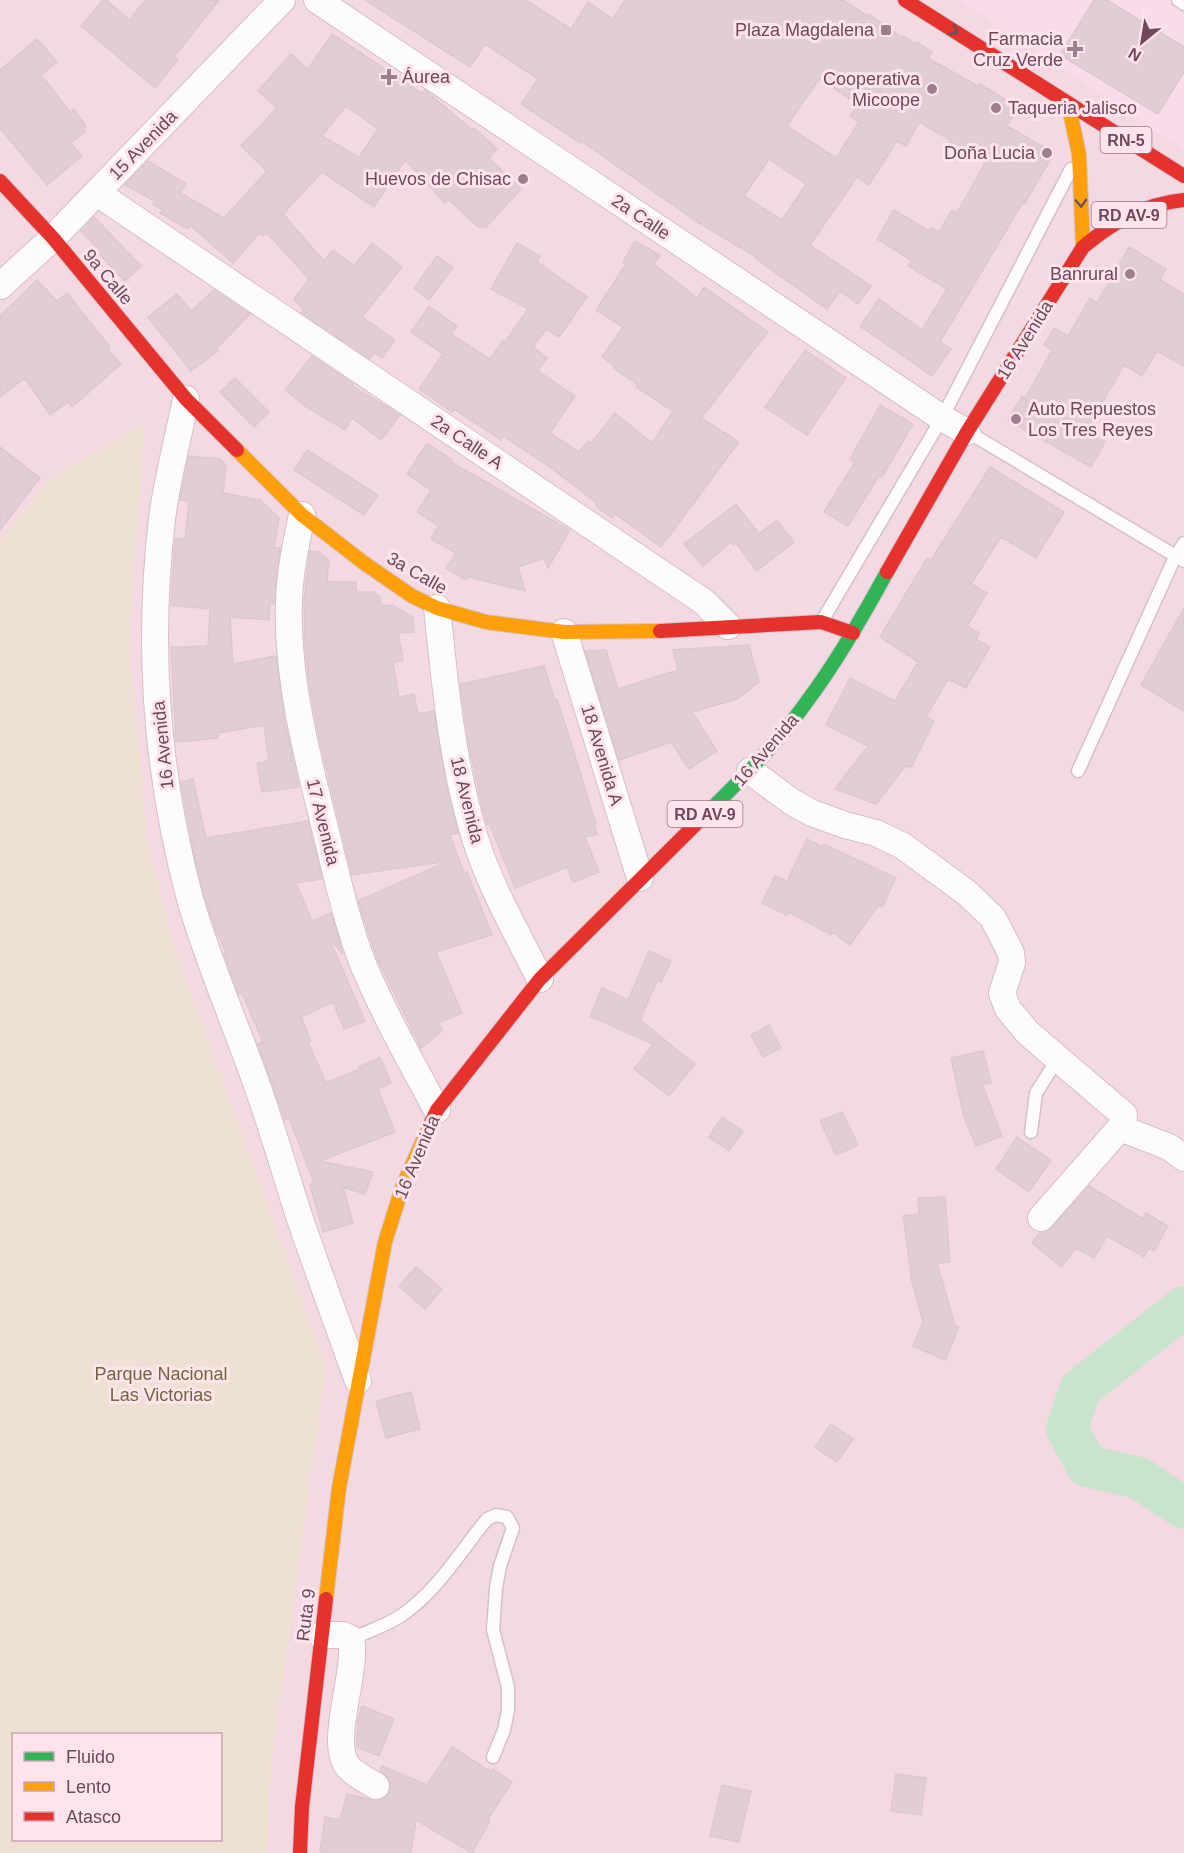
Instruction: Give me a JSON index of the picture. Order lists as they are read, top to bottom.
{
  "streets": {
    "main road": [
      "RN-5",
      "RD AV-9",
      "9a Calle",
      "16 Avenida",
      "3a Calle",
      "Ruta 9"
    ],
    "street": [
      "15 Avenida",
      "2a Calle",
      "2a Calle A",
      "18 Avenida A",
      "18 Avenida",
      "17 Avenida"
    ]
  },
  "crossings": [
    ["15 Avenida", "9a Calle"],
    ["15 Avenida", "2a Calle A"],
    ["2a Calle", "16 Avenida"],
    ["9a Calle", "16 Avenida"],
    ["9a Calle", "3a Calle"],
    ["16 Avenida", "3a Calle"],
    ["16 Avenida", "18 Avenida A"],
    ["16 Avenida", "18 Avenida"],
    ["16 Avenida", "17 Avenida"],
    ["16 Avenida", "Ruta 9"],
    ["2a Calle A", "3a Calle"],
    ["3a Calle", "18 Avenida A"],
    ["3a Calle", "18 Avenida"],
    ["3a Calle", "17 Avenida"]
  ],
  "parks": ["Parque Nacional Las Victorias"],
  "places": {
    "transit": ["Plaza Magdalena"],
    "health": ["Farmacia Cruz Verde", "Áurea"],
    "other": [
      "Cooperativa Micoope",
      "Taqueria Jalisco",
      "Doña Lucia",
      "Huevos de Chisac",
      "Banrural",
      "Auto Repuestos Los Tres Reyes"
    ]
  },
  "legend": ["Fluido", "Lento", "Atasco"],
  "north": "bottom left"
}
